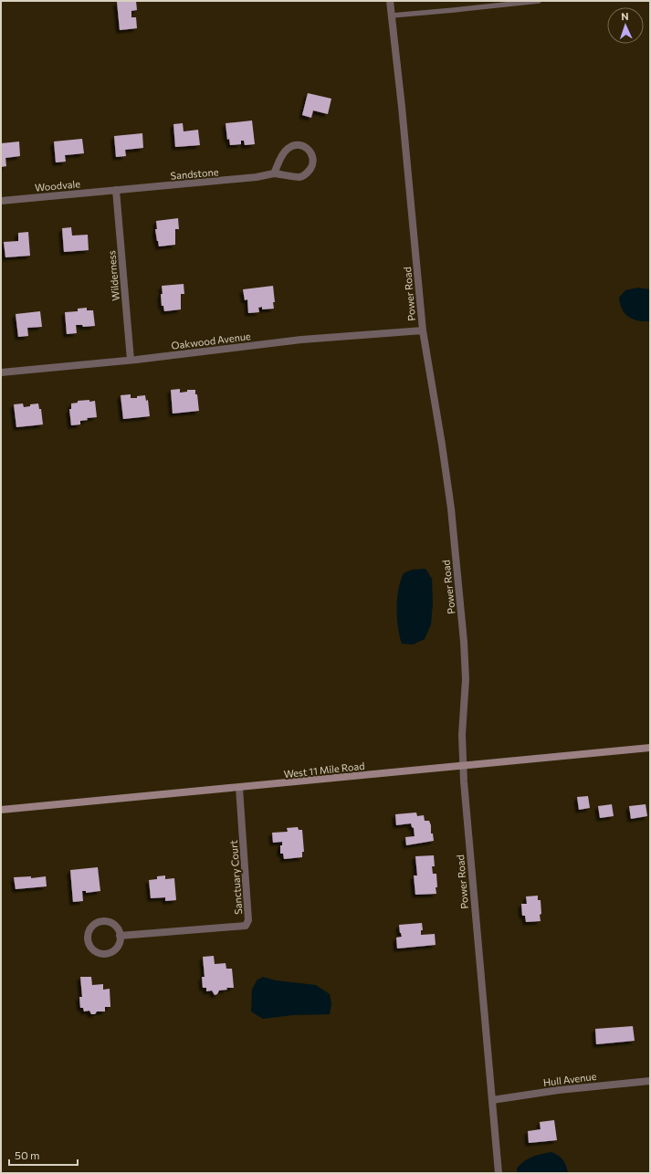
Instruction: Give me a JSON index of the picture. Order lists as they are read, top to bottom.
{
  "streets": {
    "street": [
      "Sandstone",
      "Woodvale",
      "Wilderness",
      "Power Road",
      "Oakwood Avenue",
      "West 11 Mile Road",
      "Sanctuary Court",
      "Hull Avenue"
    ]
  },
  "crossings": [
    ["Sandstone", "Woodvale"],
    ["Sandstone", "Wilderness"],
    ["Woodvale", "Wilderness"],
    ["Wilderness", "Oakwood Avenue"],
    ["Power Road", "Oakwood Avenue"],
    ["Power Road", "West 11 Mile Road"],
    ["Power Road", "Hull Avenue"],
    ["West 11 Mile Road", "Sanctuary Court"]
  ],
  "scale_bar": "50 m",
  "north": "top"
}
